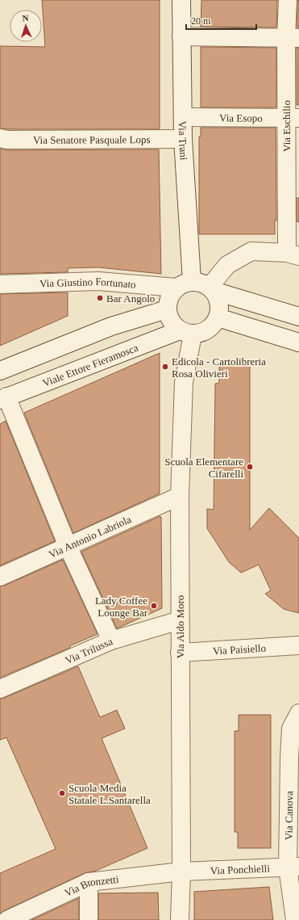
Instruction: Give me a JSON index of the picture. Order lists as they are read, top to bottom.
{
  "streets": {
    "street": [
      "Via Esopo",
      "Via Eschilio",
      "Via Senatore Pasquale Lops",
      "Via Trani",
      "Via Giustino Fortunato",
      "Viale Ettore Fieramosca",
      "Via Antonio Labriola",
      "Via Aldo Moro",
      "Via Paisiello",
      "Via Trilussa",
      "Via Canova",
      "Via Ponchielli",
      "Via Bronzetti"
    ]
  },
  "crossings": [
    ["Via Esopo", "Via Eschilio"],
    ["Via Esopo", "Via Trani"],
    ["Via Senatore Pasquale Lops", "Via Trani"],
    ["Via Trani", "Via Giustino Fortunato"],
    ["Via Trani", "Viale Ettore Fieramosca"],
    ["Via Trani", "Via Aldo Moro"],
    ["Via Giustino Fortunato", "Viale Ettore Fieramosca"],
    ["Via Giustino Fortunato", "Via Aldo Moro"],
    ["Viale Ettore Fieramosca", "Via Aldo Moro"],
    ["Via Antonio Labriola", "Via Aldo Moro"],
    ["Via Aldo Moro", "Via Paisiello"],
    ["Via Aldo Moro", "Via Trilussa"],
    ["Via Aldo Moro", "Via Ponchielli"],
    ["Via Aldo Moro", "Via Bronzetti"],
    ["Via Canova", "Via Ponchielli"],
    ["Via Ponchielli", "Via Bronzetti"]
  ],
  "places": [
    "Bar Angolo",
    "Edicola - Cartolibreria Rosa Olivieri",
    "Scuola Elementare Cifarelli",
    "Lady Coffee Lounge Bar",
    "Scuola Media Statale L.Santarella"
  ],
  "scale_bar": "20 m",
  "north": "top"
}
